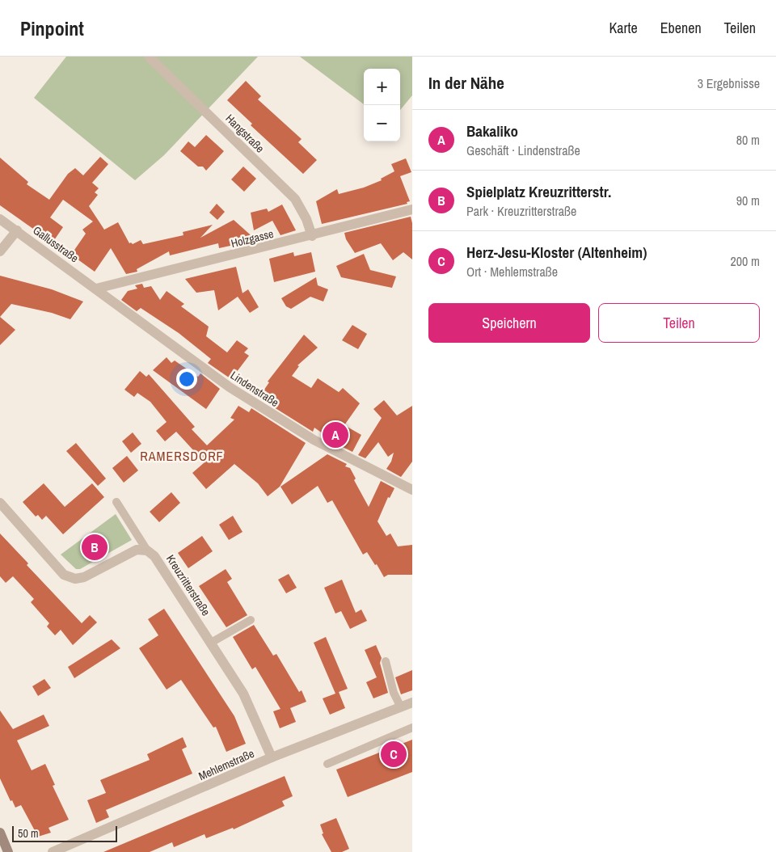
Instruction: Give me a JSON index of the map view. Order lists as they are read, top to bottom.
{
  "streets": {
    "street": [
      "Hangstraße",
      "Holzgasse",
      "Gallusstraße",
      "Lindenstraße",
      "Kreuzritterstraße",
      "Mehlemstraße"
    ]
  },
  "crossings": [
    ["Hangstraße", "Holzgasse"],
    ["Holzgasse", "Gallusstraße"],
    ["Holzgasse", "Lindenstraße"],
    ["Gallusstraße", "Lindenstraße"],
    ["Kreuzritterstraße", "Mehlemstraße"]
  ],
  "districts": ["RAMERSDORF"],
  "scale_bar": "50 m",
  "page": {
    "header": "Pinpoint",
    "nav": ["Karte", "Ebenen", "Teilen"],
    "heading": ["In der Nähe", "3 Ergebnisse"],
    "map_buttons": ["+", "−"],
    "list": [
      {
        "mark": "A",
        "name": "Bakaliko",
        "note": "Geschäft · Lindenstraße",
        "value": "80 m"
      },
      {
        "mark": "B",
        "name": "Spielplatz Kreuzritterstr.",
        "note": "Park · Kreuzritterstraße",
        "value": "90 m"
      },
      {
        "mark": "C",
        "name": "Herz-Jesu-Kloster (Altenheim)",
        "note": "Ort · Mehlemstraße",
        "value": "200 m"
      }
    ],
    "buttons": ["Speichern", "Teilen"],
    "pins": ["A", "B", "C"],
    "scale": "50 m"
  }
}
